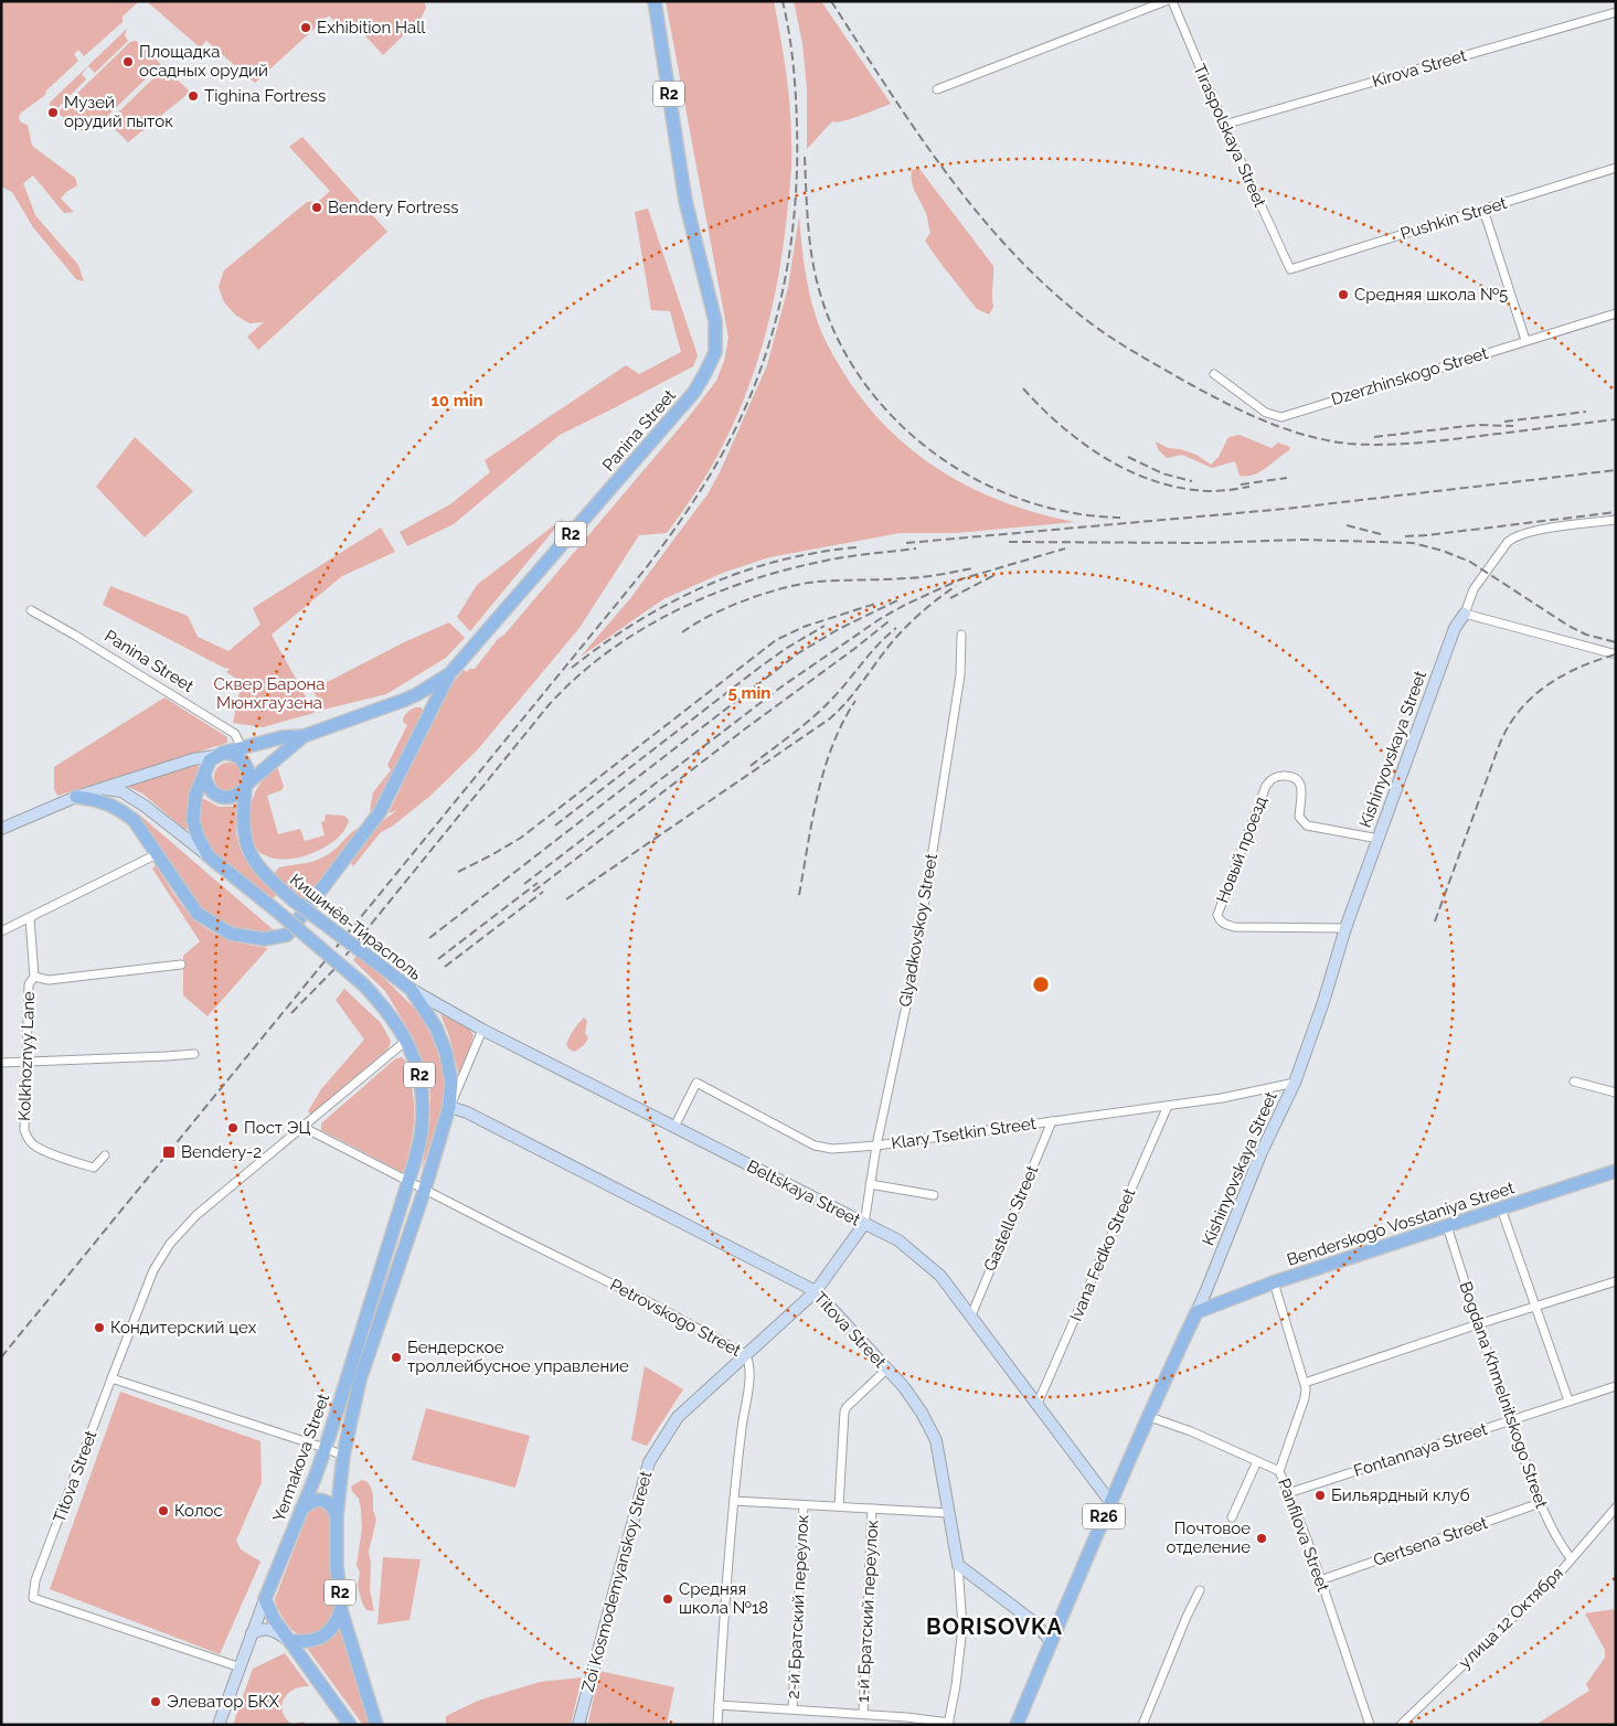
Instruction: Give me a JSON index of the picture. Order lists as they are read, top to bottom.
{
  "streets": {
    "main road": [
      "R2",
      "Panina Street",
      "Kishinyovskaya Street",
      "Кишинёв-Тирасполь",
      "Benderskogo Vosstaniya Street",
      "Yermakova Street",
      "R26"
    ],
    "street": [
      "Kirova Street",
      "Tiraspolskaya Street",
      "Pushkin Street",
      "Dzerzhinskogo Street",
      "Новый проезд",
      "Glyadkovskoy Street",
      "Kolkhoznyy Lane",
      "Klary Tsetkin Street",
      "Beltskaya Street",
      "Gastello Street",
      "Ivana Fedko Street",
      "Petrovskogo Street",
      "Titova Street",
      "Bogdana Khmelnitskogo Street",
      "Fontannaya Street",
      "Panfilova Street",
      "Gertsena Street",
      "Zoi Kosmodemyanskoy Street",
      "2-й Братский переулок",
      "1-й Братский переулок",
      "улица 12 Октября"
    ]
  },
  "crossings": [
    ["Kirova Street", "Tiraspolskaya Street"],
    ["R2", "Panina Street"],
    ["R2", "Кишинёв-Тирасполь"],
    ["R2", "Petrovskogo Street"],
    ["R2", "Yermakova Street"],
    ["Tiraspolskaya Street", "Pushkin Street"],
    ["Kishinyovskaya Street", "Новый проезд"],
    ["Kishinyovskaya Street", "Klary Tsetkin Street"],
    ["Kishinyovskaya Street", "Beltskaya Street"],
    ["Kishinyovskaya Street", "Benderskogo Vosstaniya Street"],
    ["Кишинёв-Тирасполь", "Beltskaya Street"],
    ["Кишинёв-Тирасполь", "Petrovskogo Street"],
    ["Кишинёв-Тирасполь", "Titova Street"],
    ["Кишинёв-Тирасполь", "Yermakova Street"],
    ["Glyadkovskoy Street", "Klary Tsetkin Street"],
    ["Glyadkovskoy Street", "Beltskaya Street"],
    ["Glyadkovskoy Street", "Zoi Kosmodemyanskoy Street"],
    ["Klary Tsetkin Street", "Beltskaya Street"],
    ["Klary Tsetkin Street", "Gastello Street"],
    ["Klary Tsetkin Street", "Ivana Fedko Street"],
    ["Beltskaya Street", "Gastello Street"],
    ["Beltskaya Street", "Ivana Fedko Street"],
    ["Beltskaya Street", "Zoi Kosmodemyanskoy Street"],
    ["Benderskogo Vosstaniya Street", "Bogdana Khmelnitskogo Street"],
    ["Benderskogo Vosstaniya Street", "Panfilova Street"],
    ["Petrovskogo Street", "Yermakova Street"],
    ["Petrovskogo Street", "Zoi Kosmodemyanskoy Street"],
    ["Titova Street", "Zoi Kosmodemyanskoy Street"],
    ["Bogdana Khmelnitskogo Street", "Fontannaya Street"],
    ["Bogdana Khmelnitskogo Street", "Gertsena Street"],
    ["Bogdana Khmelnitskogo Street", "улица 12 Октября"],
    ["Fontannaya Street", "Panfilova Street"],
    ["Panfilova Street", "Gertsena Street"]
  ],
  "districts": ["BORISOVKA"],
  "parks": ["Сквер Барона Мюнхгаузена"],
  "places": {
    "other": [
      "Exhibition Hall",
      "Площадка осадных орудий",
      "Tighina Fortress",
      "Музей орудий пыток",
      "Bendery Fortress",
      "Средняя школа №5",
      "Пост ЭЦ",
      "Кондитерский цех",
      "Бендерское троллейбусное управление",
      "Бильярдный клуб",
      "Колос",
      "Почтовое отделение",
      "Средняя школа №18",
      "Элеватор БКХ"
    ],
    "transit": ["Bendery-2"]
  },
  "rings": ["10 min", "5 min"]
}
